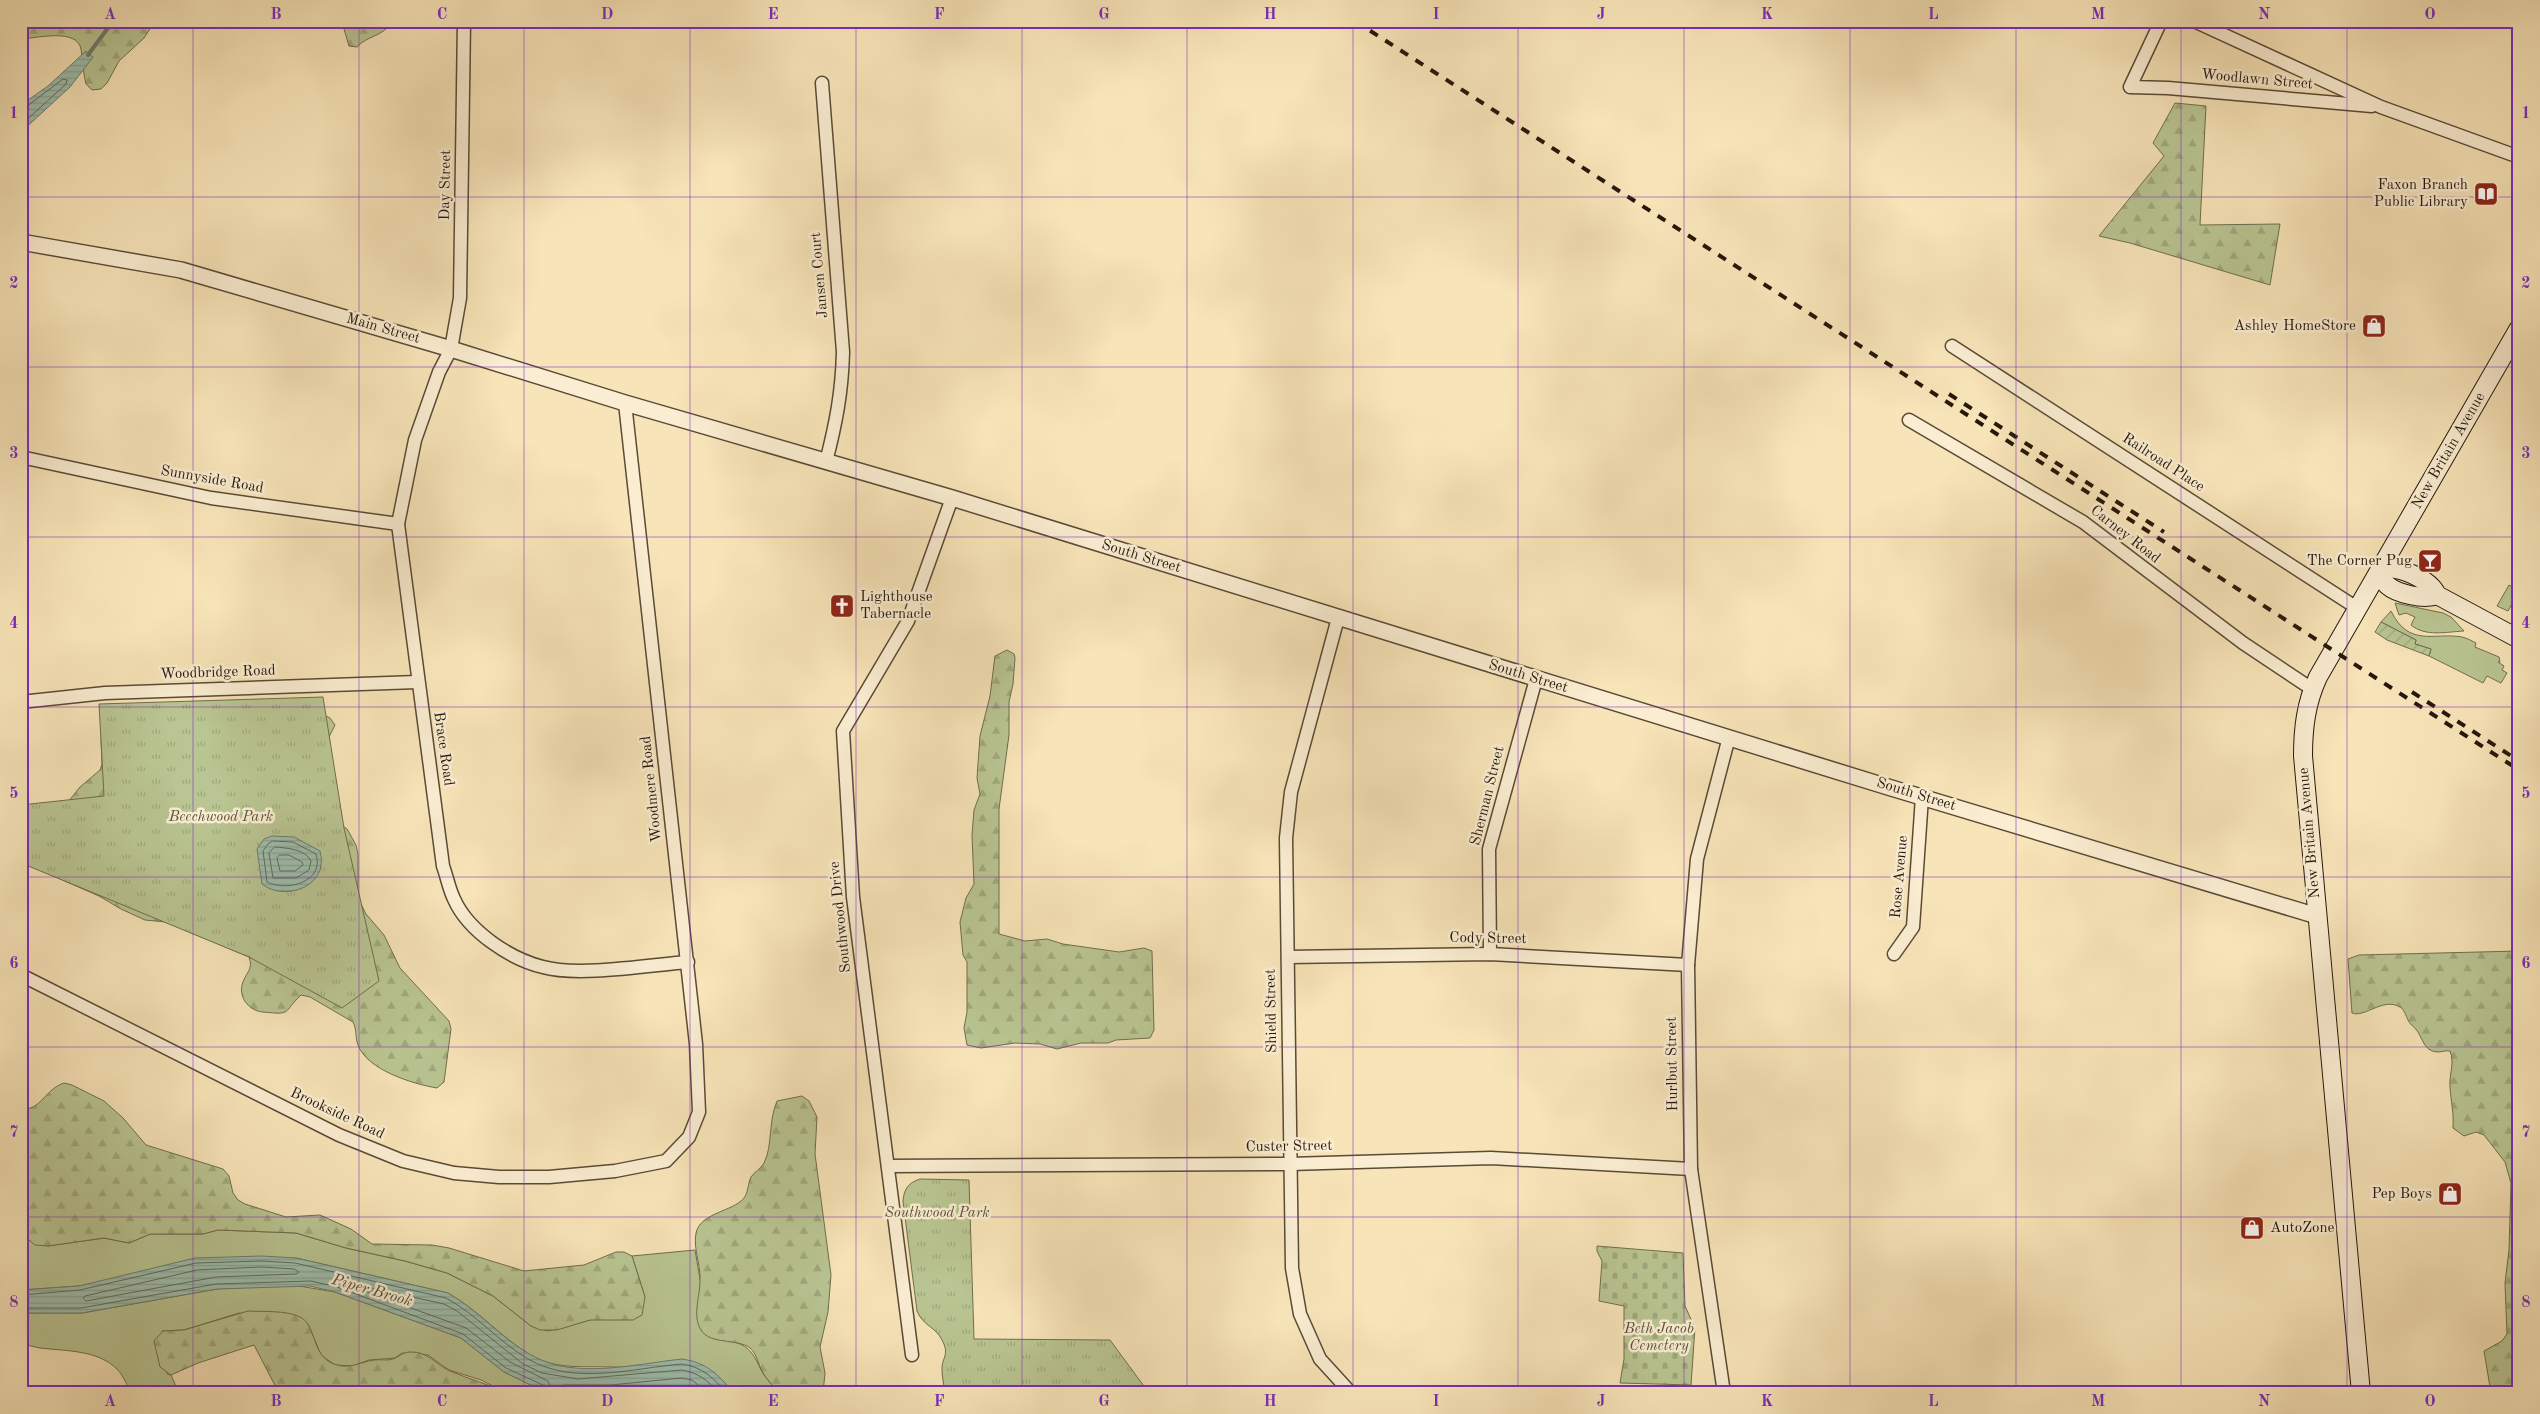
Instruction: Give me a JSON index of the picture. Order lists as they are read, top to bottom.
{
  "streets": {
    "main road": ["New Britain Avenue"],
    "street": [
      "Woodlawn Street",
      "Day Street",
      "Jansen Court",
      "Main Street",
      "Railroad Place",
      "Sunnyside Road",
      "Carney Road",
      "South Street",
      "Woodbridge Road",
      "Brace Road",
      "Woodmere Road",
      "Sherman Street",
      "Rose Avenue",
      "Southwood Drive",
      "Cody Street",
      "Shield Street",
      "Hurlbut Street",
      "Brookside Road",
      "Custer Street"
    ]
  },
  "crossings": [
    ["Day Street", "Main Street"],
    ["Day Street", "Brace Road"],
    ["Jansen Court", "South Street"],
    ["Main Street", "South Street"],
    ["Main Street", "Brace Road"],
    ["Main Street", "Woodmere Road"],
    ["New Britain Avenue", "Railroad Place"],
    ["New Britain Avenue", "Carney Road"],
    ["New Britain Avenue", "South Street"],
    ["Sunnyside Road", "Brace Road"],
    ["South Street", "Sherman Street"],
    ["South Street", "Rose Avenue"],
    ["South Street", "Southwood Drive"],
    ["South Street", "Shield Street"],
    ["South Street", "Hurlbut Street"],
    ["Woodbridge Road", "Brace Road"],
    ["Brace Road", "Woodmere Road"],
    ["Woodmere Road", "Brookside Road"],
    ["Sherman Street", "Cody Street"],
    ["Southwood Drive", "Custer Street"],
    ["Cody Street", "Shield Street"],
    ["Cody Street", "Hurlbut Street"],
    ["Shield Street", "Custer Street"],
    ["Hurlbut Street", "Custer Street"]
  ],
  "water": ["Piper Brook"],
  "parks": ["Beechwood Park", "Southwood Park", "Beth Jacob Cemetery"],
  "places": {
    "library": ["Faxon Branch Public Library"],
    "shop": ["Ashley HomeStore", "Pep Boys", "AutoZone"],
    "bar": ["The Corner Pug"],
    "church": ["Lighthouse Tabernacle"]
  },
  "grid": {
    "columns": [
      "A",
      "B",
      "C",
      "D",
      "E",
      "F",
      "G",
      "H",
      "I",
      "J",
      "K",
      "L",
      "M",
      "N",
      "O"
    ],
    "rows": [
      "1",
      "2",
      "3",
      "4",
      "5",
      "6",
      "7",
      "8"
    ]
  }
}
